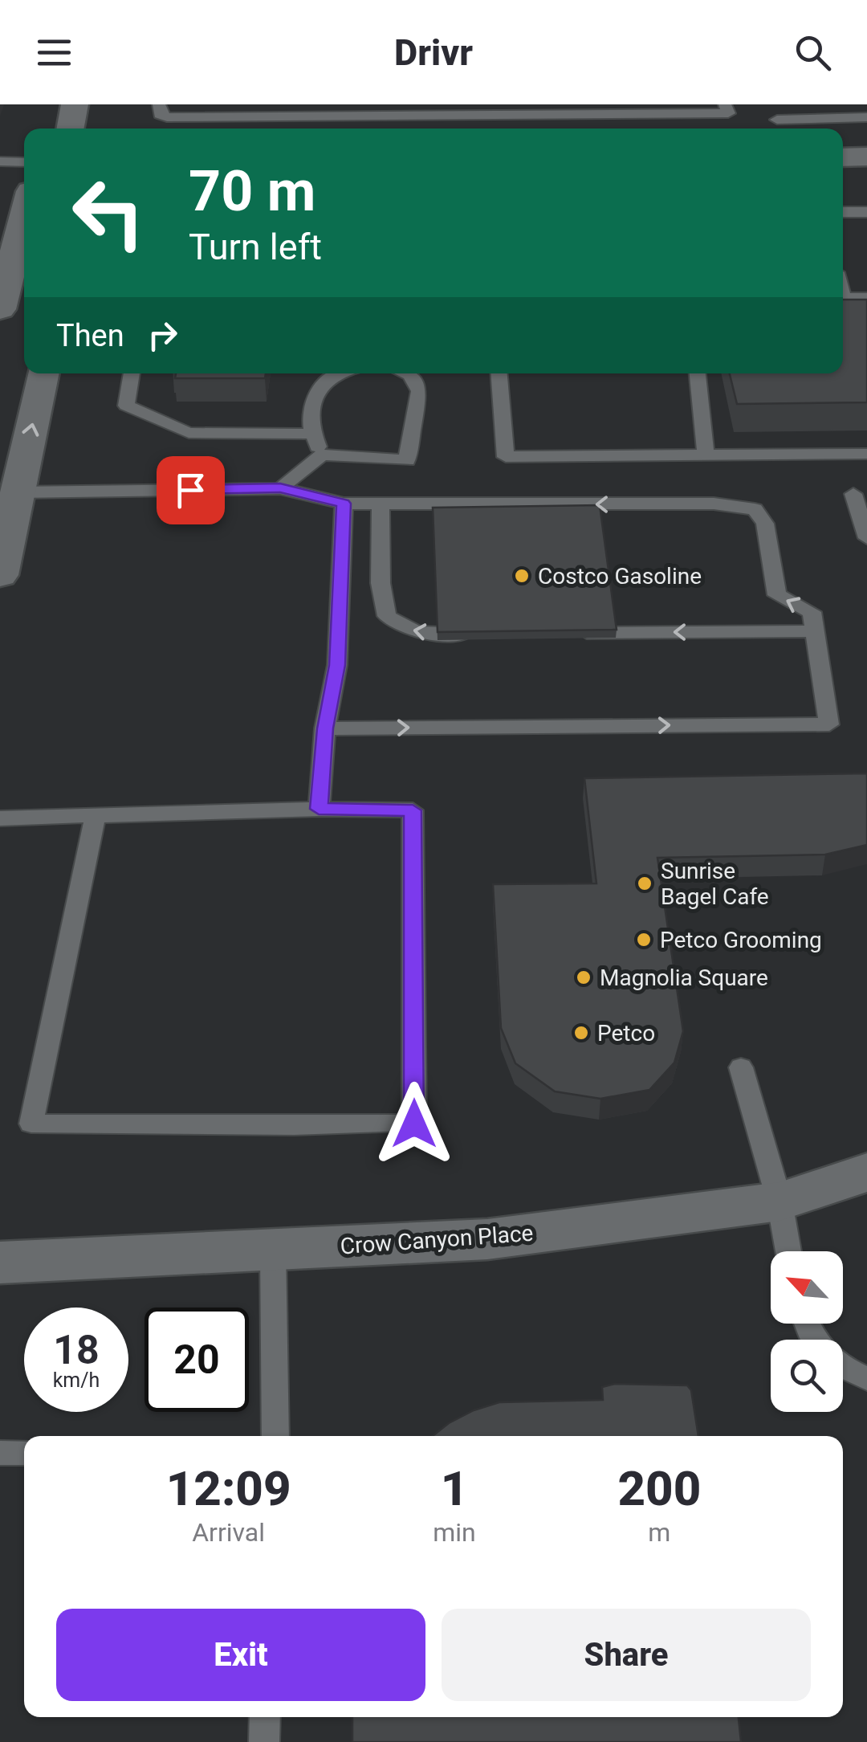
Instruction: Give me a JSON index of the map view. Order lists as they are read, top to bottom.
{
  "streets": {
    "street": ["Crow Canyon Place"]
  },
  "places": [
    "Costco Gasoline",
    "Sunrise Bagel Cafe",
    "Petco Grooming",
    "Magnolia Square",
    "Petco"
  ],
  "north": "top left",
  "page": {
    "header": "Drivr",
    "turn": ["70 m", "Turn left"],
    "then": "Then",
    "speed": "18 km/h",
    "limit": "20",
    "eta": [
      "12:09",
      "Arrival",
      "1",
      "min",
      "200",
      "m"
    ],
    "buttons": ["Exit", "Share"]
  }
}
